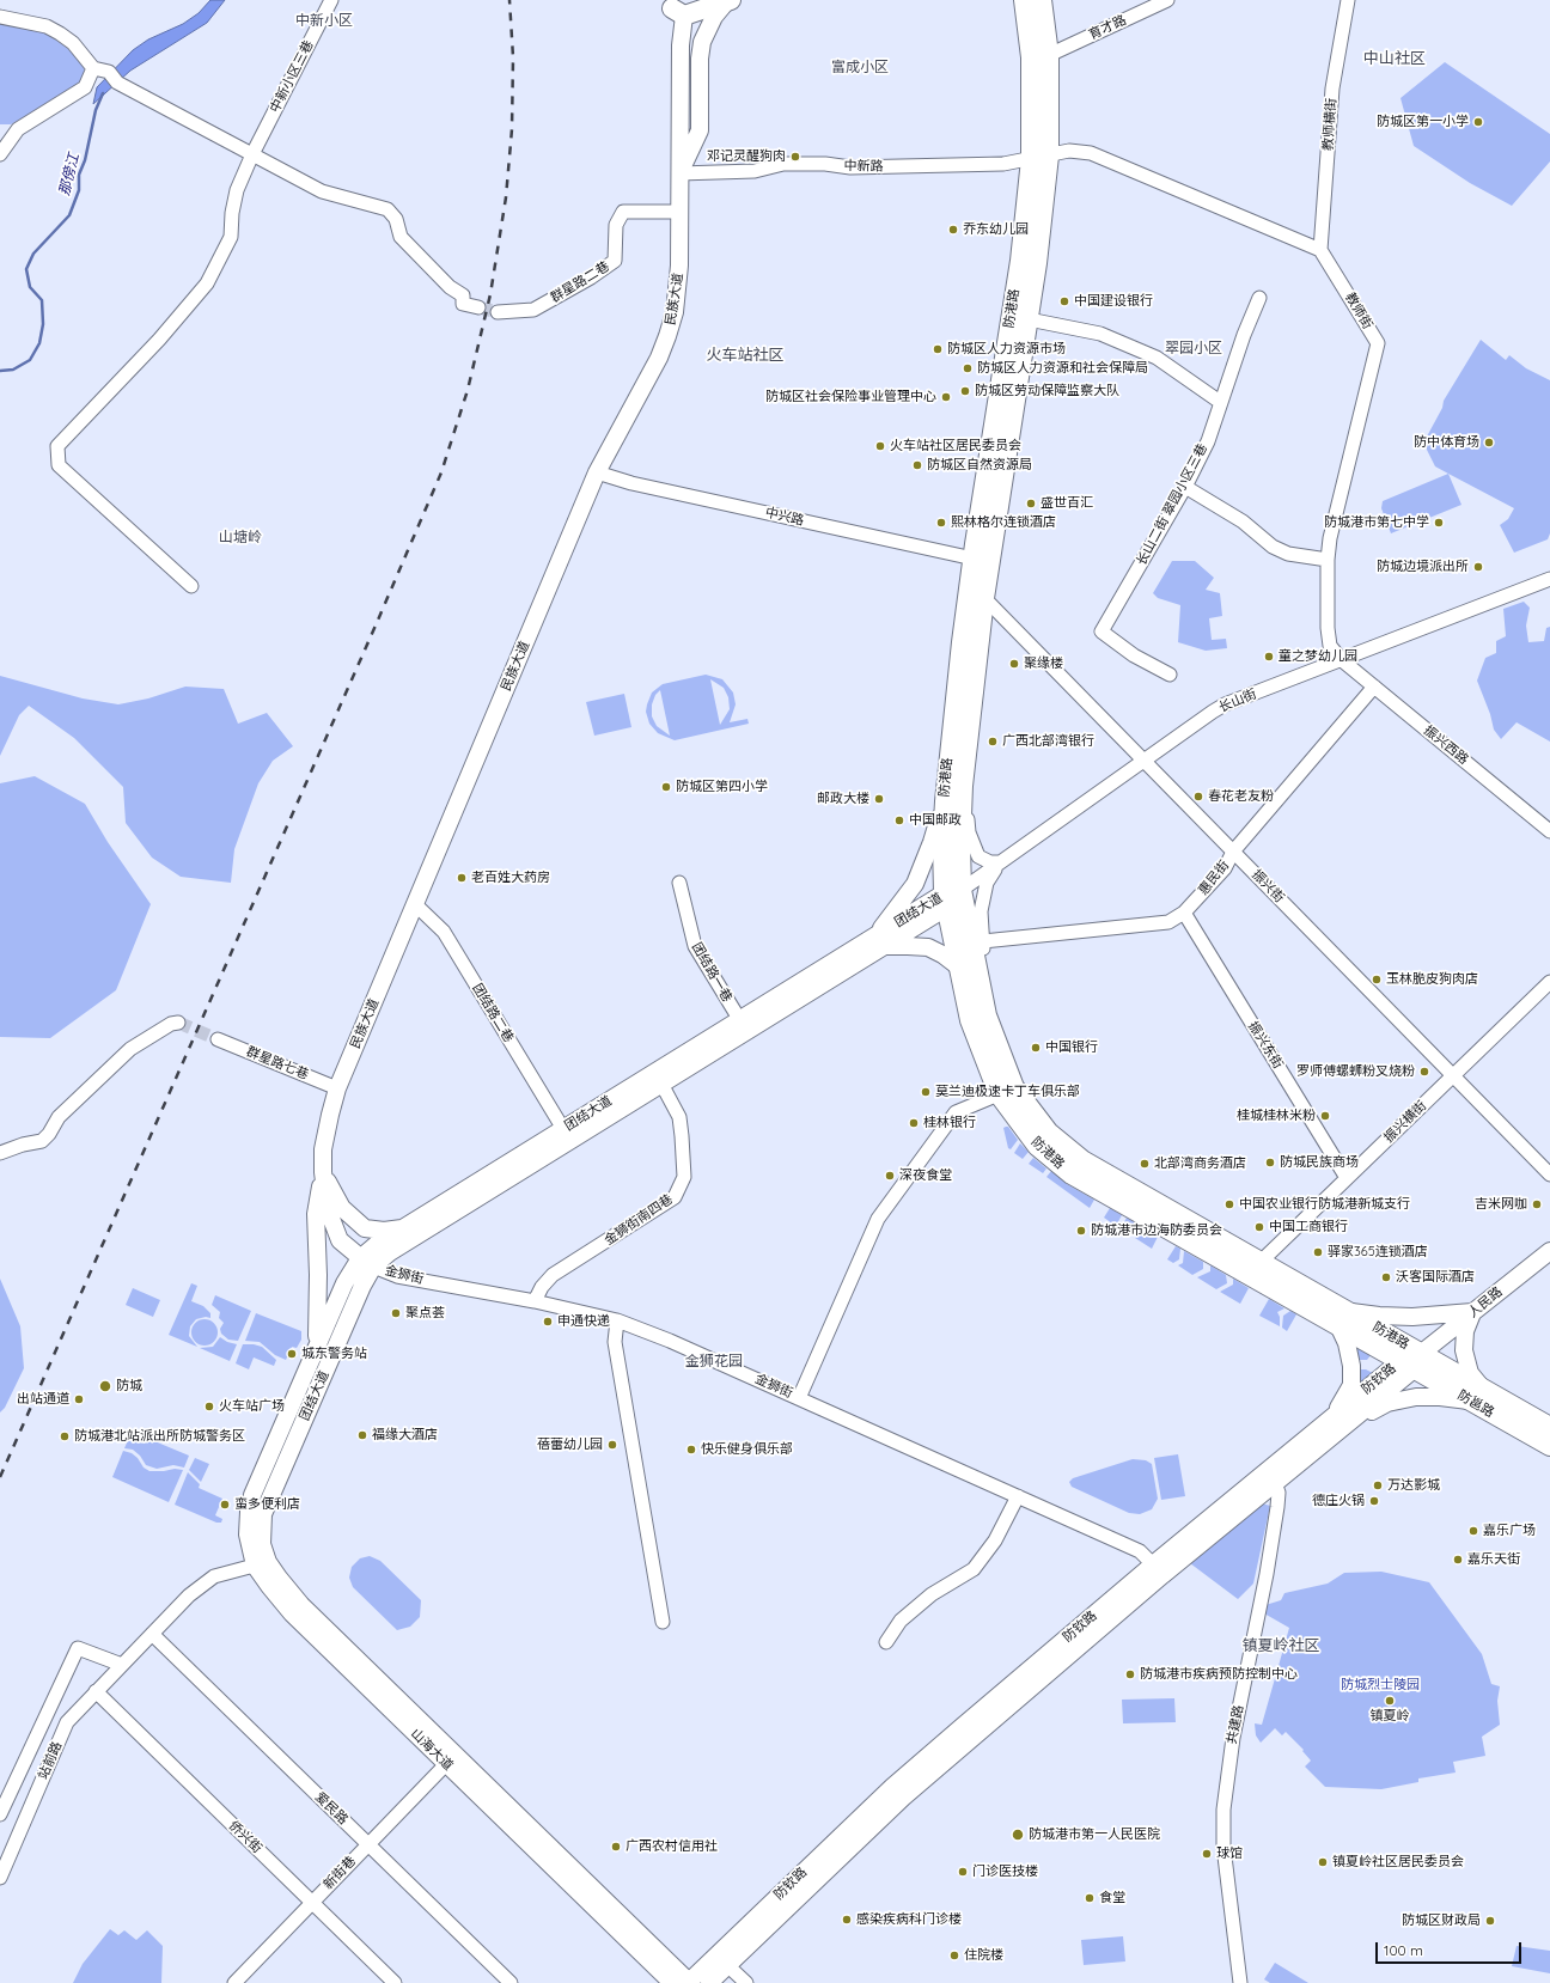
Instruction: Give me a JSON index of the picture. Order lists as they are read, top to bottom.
{
  "streets": {
    "highway": ["防港路", "防邕路"],
    "main road": [
      "民族大道",
      "团结大道",
      "人民路",
      "防钦路",
      "山海大道"
    ],
    "street": [
      "育才路",
      "中新小区三巷",
      "教师横街",
      "中新路",
      "群星路二巷",
      "教师街",
      "长山二街 翠园小区三巷",
      "中兴路",
      "长山街",
      "振兴西路",
      "惠民街",
      "振兴街",
      "团结路一巷",
      "团结路二巷",
      "振兴东街",
      "群星路七巷",
      "振兴横街",
      "金狮街南四巷",
      "金狮街",
      "共建路",
      "站前路",
      "爱民路",
      "侨兴街",
      "新街巷"
    ]
  },
  "crossings": [
    ["育才路", "防港路"],
    ["教师横街", "教师街"],
    ["中新路", "民族大道"],
    ["中新路", "防港路"],
    ["群星路二巷", "民族大道"],
    ["民族大道", "中兴路"],
    ["民族大道", "团结大道"],
    ["民族大道", "团结路二巷"],
    ["民族大道", "群星路七巷"],
    ["民族大道", "金狮街"],
    ["防港路", "中兴路"],
    ["防港路", "长山街"],
    ["防港路", "振兴街"],
    ["防港路", "团结大道"],
    ["防港路", "振兴横街"],
    ["防港路", "人民路"],
    ["防港路", "防钦路"],
    ["防港路", "防邕路"],
    ["教师街", "长山街"],
    ["教师街", "振兴西路"],
    ["长山街", "振兴西路"],
    ["长山街", "振兴街"],
    ["长山街", "团结大道"],
    ["振兴西路", "惠民街"],
    ["惠民街", "振兴街"],
    ["惠民街", "振兴东街"],
    ["振兴街", "振兴横街"],
    ["团结大道", "团结路一巷"],
    ["团结大道", "团结路二巷"],
    ["团结大道", "金狮街南四巷"],
    ["团结大道", "金狮街"],
    ["团结大道", "山海大道"],
    ["振兴东街", "振兴横街"],
    ["金狮街南四巷", "金狮街"],
    ["金狮街", "防钦路"],
    ["人民路", "防钦路"],
    ["人民路", "防邕路"],
    ["防钦路", "防邕路"],
    ["防钦路", "共建路"],
    ["防钦路", "山海大道"],
    ["山海大道", "站前路"],
    ["山海大道", "新街巷"],
    ["站前路", "爱民路"],
    ["站前路", "侨兴街"],
    ["爱民路", "新街巷"],
    ["侨兴街", "新街巷"]
  ],
  "districts": [
    "中新小区",
    "中山社区",
    "富成小区",
    "翠园小区",
    "火车站社区",
    "山塘岭",
    "金狮花园",
    "镇夏岭社区"
  ],
  "water": ["那傍江"],
  "parks": ["防城烈士陵园"],
  "places": [
    "防城区第一小学",
    "邓记灵醒狗肉",
    "乔东幼儿园",
    "中国建设银行",
    "防城区人力资源市场",
    "防城区人力资源和社会保障局",
    "防城区劳动保障监察大队",
    "防城区社会保险事业管理中心",
    "防中体育场",
    "火车站社区居民委员会",
    "防城区自然资源局",
    "盛世百汇",
    "熙林格尔连锁酒店",
    "防城港市第七中学",
    "防城边境派出所",
    "童之梦幼儿园",
    "聚缘楼",
    "广西北部湾银行",
    "防城区第四小学",
    "春花老友粉",
    "邮政大楼",
    "中国邮政",
    "老百姓大药房",
    "玉林脆皮狗肉店",
    "中国银行",
    "罗师傅螺蛳粉叉烧粉",
    "莫兰迪极速卡丁车俱乐部",
    "桂城桂林米粉",
    "桂林银行",
    "防城民族商场",
    "北部湾商务酒店",
    "深夜食堂",
    "中国农业银行防城港新城支行",
    "吉米网咖",
    "中国工商银行",
    "防城港市边海防委员会",
    "驿家365连锁酒店",
    "沃客国际酒店",
    "聚点荟",
    "申通快递",
    "城东警务站",
    "防城",
    "出站通道",
    "火车站广场",
    "福缘大酒店",
    "防城港北站派出所防城警务区",
    "蓓蕾幼儿园",
    "快乐健身俱乐部",
    "万达影城",
    "德庄火锅",
    "蛮多便利店",
    "嘉乐广场",
    "嘉乐天街",
    "防城港市疾病预防控制中心",
    "镇夏岭",
    "防城港市第一人民医院",
    "广西农村信用社",
    "球馆",
    "镇夏岭社区居民委员会",
    "门诊医技楼",
    "食堂",
    "感染疾病科门诊楼",
    "防城区财政局",
    "住院楼"
  ],
  "scale_bar": "100 m"
}
